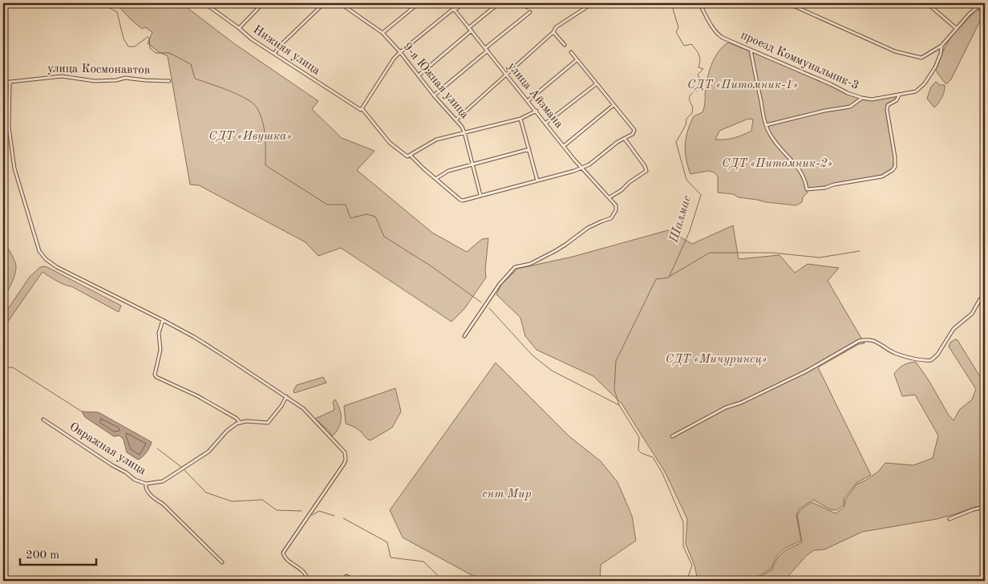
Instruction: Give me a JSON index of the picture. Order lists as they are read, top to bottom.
{
  "streets": {
    "street": [
      "Нижняя улица",
      "проезд Коммунальник-3",
      "улица Космонавтов",
      "9-я Южная улица",
      "улица Айзмана",
      "Овражная улица"
    ]
  },
  "crossings": [
    ["Нижняя улица", "9-я Южная улица"]
  ],
  "water": ["Шалмас"],
  "parks": [
    "СДТ «Питомник-1»",
    "СДТ «Ивушка»",
    "СДТ «Питомник-2»",
    "СДТ «Мичуринец»",
    "снт Мир"
  ],
  "scale_bar": "200 m"
}
